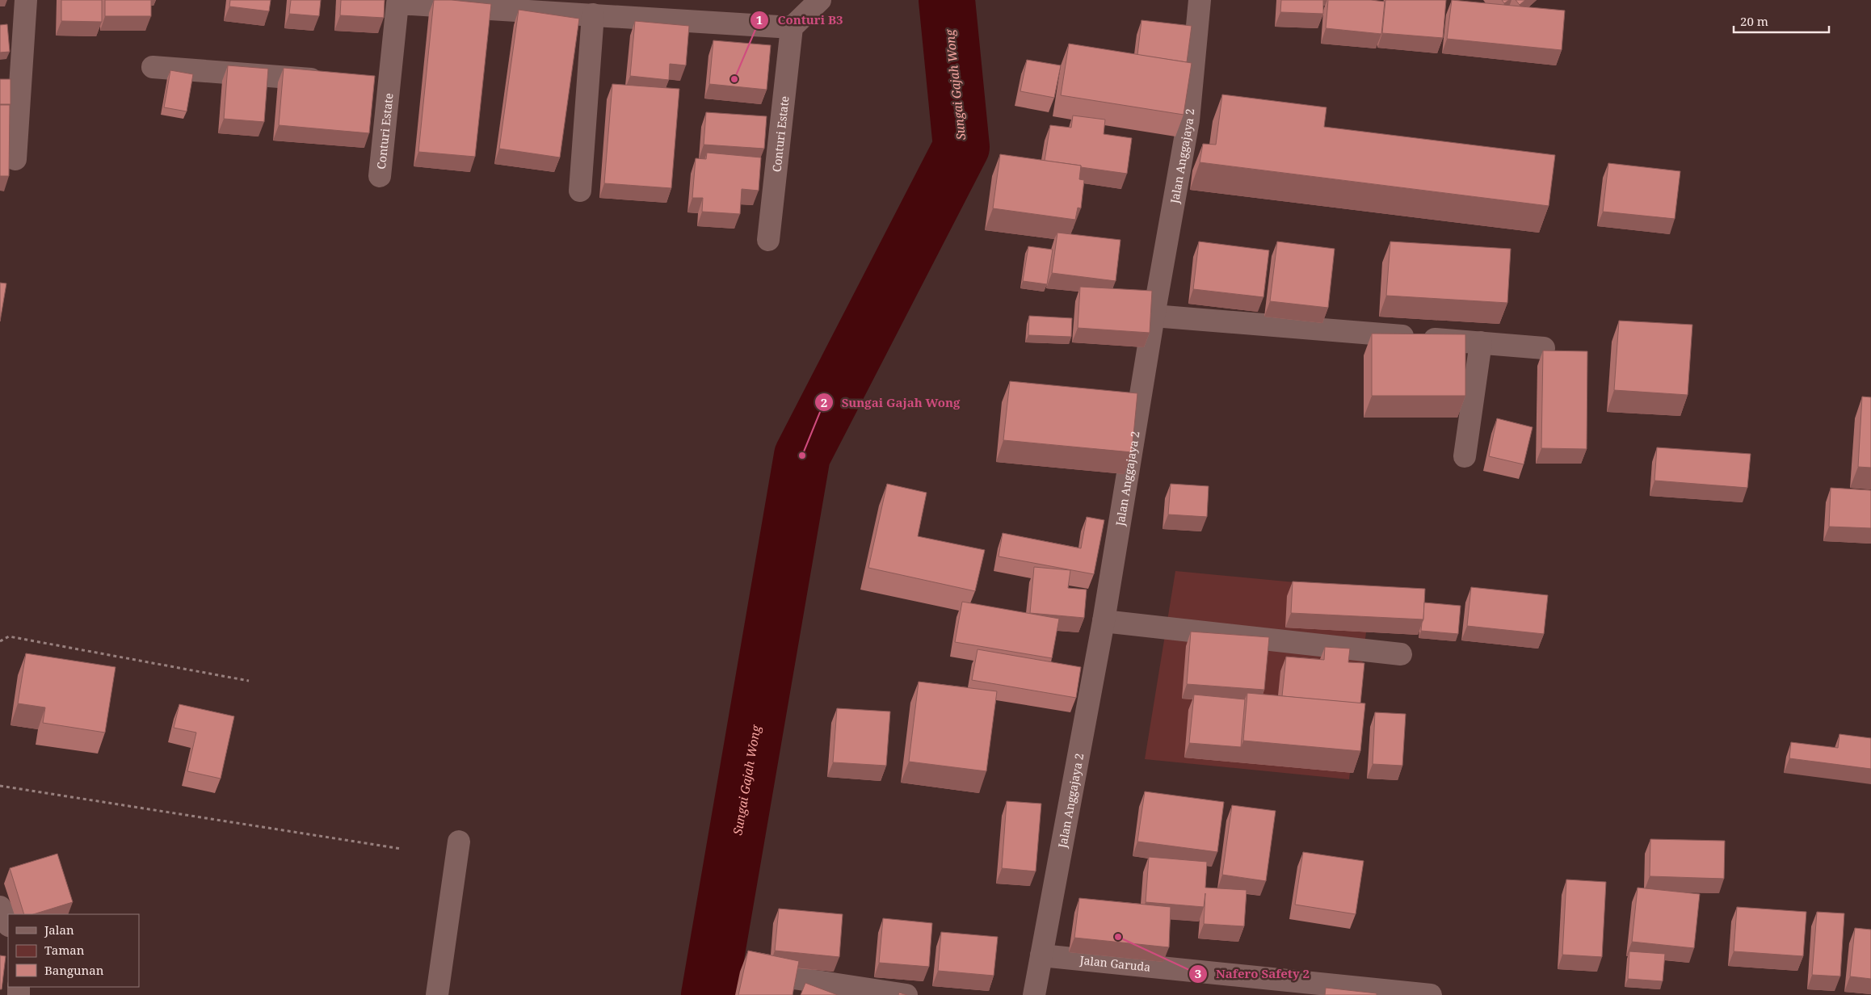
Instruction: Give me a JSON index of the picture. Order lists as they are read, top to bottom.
{
  "streets": {
    "street": ["Conturi Estate", "Jalan Anggajaya 2", "Jalan Garuda"]
  },
  "crossings": [
    ["Jalan Anggajaya 2", "Jalan Garuda"]
  ],
  "water": ["Sungai Gajah Wong"],
  "places": ["Conturi B3", "Sungai Gajah Wong", "Nafero Safety 2"],
  "legend": ["Jalan", "Taman", "Bangunan"],
  "scale_bar": "20 m"
}
